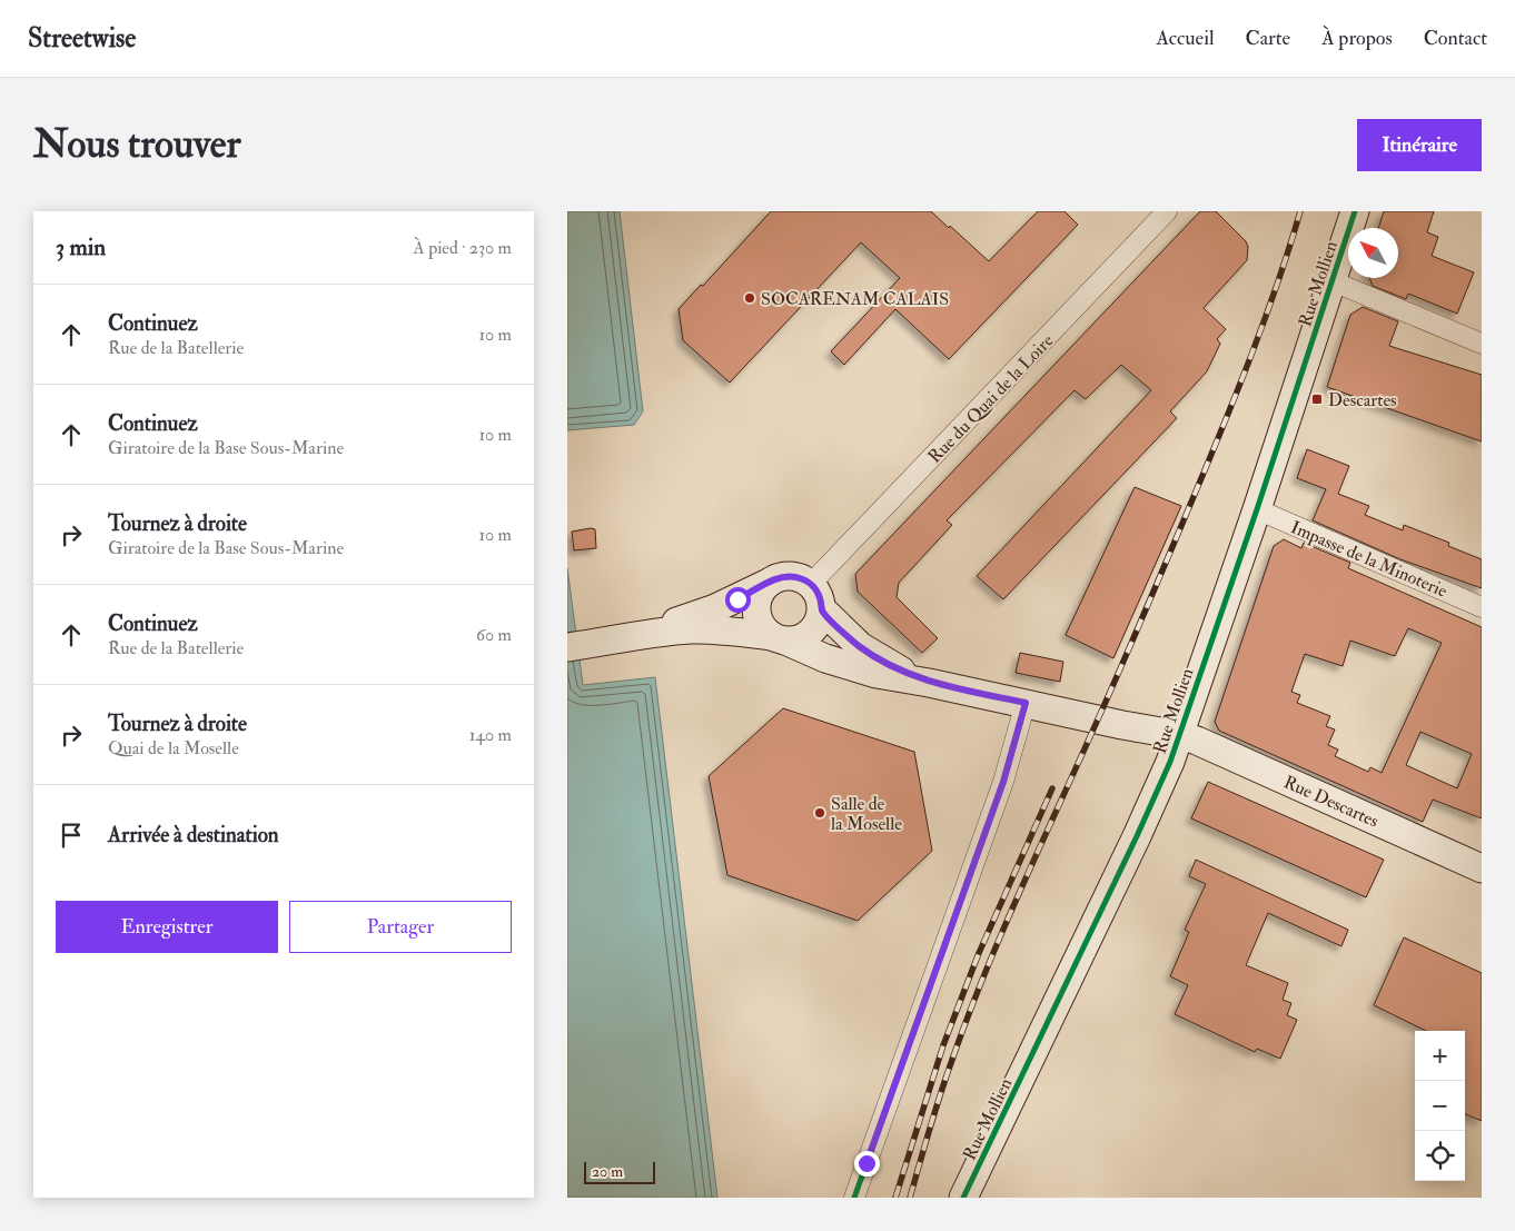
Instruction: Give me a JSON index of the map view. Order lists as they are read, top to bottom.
{
  "streets": {
    "street": [
      "Rue Mollien",
      "Rue du Quai de la Loire",
      "Impasse de la Minoterie",
      "Rue Descartes"
    ]
  },
  "crossings": [
    ["Rue Mollien", "Impasse de la Minoterie"],
    ["Rue Mollien", "Rue Descartes"]
  ],
  "places": {
    "other": ["SOCARENAM CALAIS", "Salle de la Moselle"],
    "transit": ["Descartes"]
  },
  "scale_bar": "20 m",
  "north": "top left",
  "page": {
    "header": "Streetwise",
    "nav": [
      "Accueil",
      "Carte",
      "À propos",
      "Contact"
    ],
    "buttons": [
      "Itinéraire",
      ["Enregistrer", "Partager"]
    ],
    "title": "Nous trouver",
    "heading": ["3 min", "À pied · 230 m"],
    "list": [
      ["Continuez", "Rue de la Batellerie", "10 m"],
      ["Continuez", "Giratoire de la Base Sous-Marine", "10 m"],
      ["Tournez à droite", "Giratoire de la Base Sous-Marine", "10 m"],
      ["Continuez", "Rue de la Batellerie", "60 m"],
      ["Tournez à droite", "Quai de la Moselle", "140 m"],
      "Arrivée à destination"
    ],
    "map_buttons": ["+", "−"],
    "scale": "20 m"
  }
}
